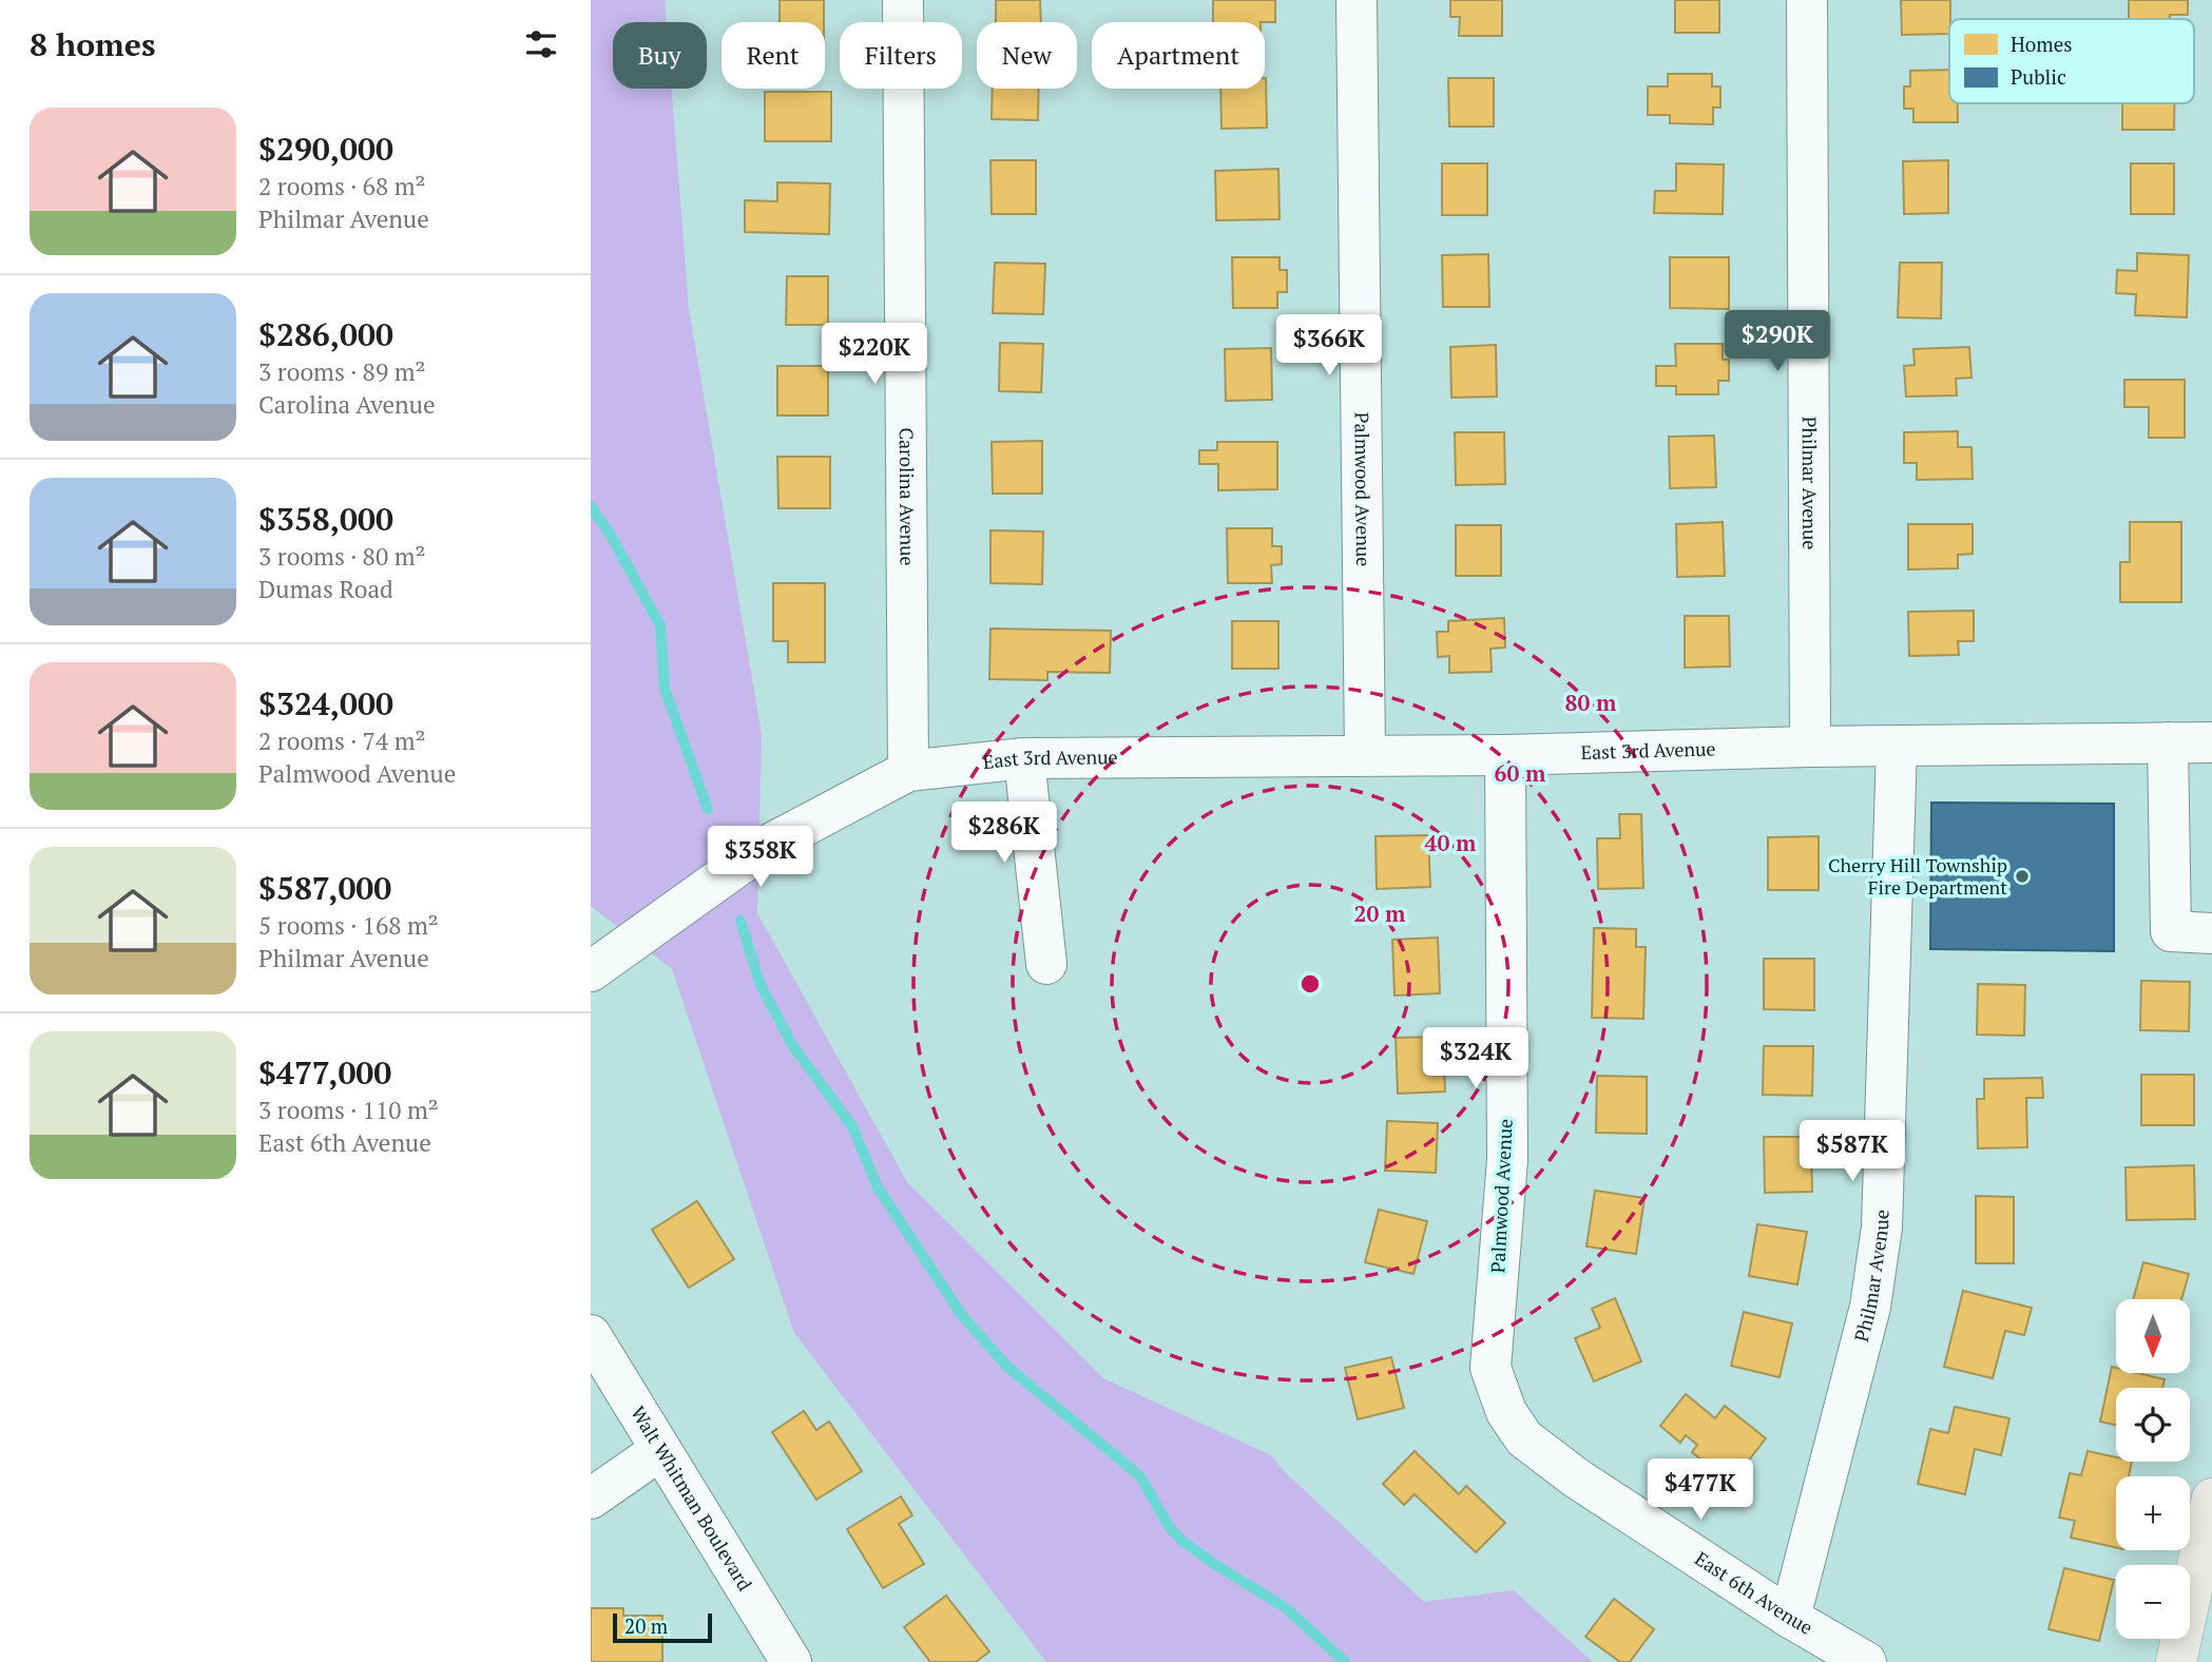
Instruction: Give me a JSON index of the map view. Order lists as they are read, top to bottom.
{
  "streets": {
    "street": [
      "Philmar Avenue",
      "Palmwood Avenue",
      "Carolina Avenue",
      "East 3rd Avenue",
      "Walt Whitman Boulevard",
      "East 6th Avenue"
    ]
  },
  "crossings": [
    ["Philmar Avenue", "East 3rd Avenue"],
    ["Philmar Avenue", "East 6th Avenue"],
    ["Palmwood Avenue", "East 3rd Avenue"],
    ["Palmwood Avenue", "East 6th Avenue"],
    ["Carolina Avenue", "East 3rd Avenue"]
  ],
  "places": ["Cherry Hill Township Fire Department"],
  "legend": ["Homes", "Public"],
  "scale_bar": "20 m",
  "north": "bottom",
  "page": {
    "heading": "8 homes",
    "chip": [
      "Buy",
      "Rent",
      "Filters",
      "New",
      "Apartment"
    ],
    "list": [
      {
        "name": "$290,000",
        "note": "2 rooms · 68 m² · Philmar Avenue"
      },
      {
        "name": "$286,000",
        "note": "3 rooms · 89 m² · Carolina Avenue"
      },
      {
        "name": "$358,000",
        "note": "3 rooms · 80 m² · Dumas Road"
      },
      {
        "name": "$324,000",
        "note": "2 rooms · 74 m² · Palmwood Avenue"
      },
      {
        "name": "$587,000",
        "note": "5 rooms · 168 m² · Philmar Avenue"
      },
      {
        "name": "$477,000",
        "note": "3 rooms · 110 m² · East 6th Avenue"
      }
    ],
    "price": [
      "$290K",
      "$366K",
      "$220K",
      "$286K",
      "$358K",
      "$324K",
      "$587K",
      "$477K"
    ],
    "map_buttons": ["+", "−"],
    "scale": "20 m"
  },
  "rings": [
    "80 m",
    "60 m",
    "40 m",
    "20 m"
  ]
}
